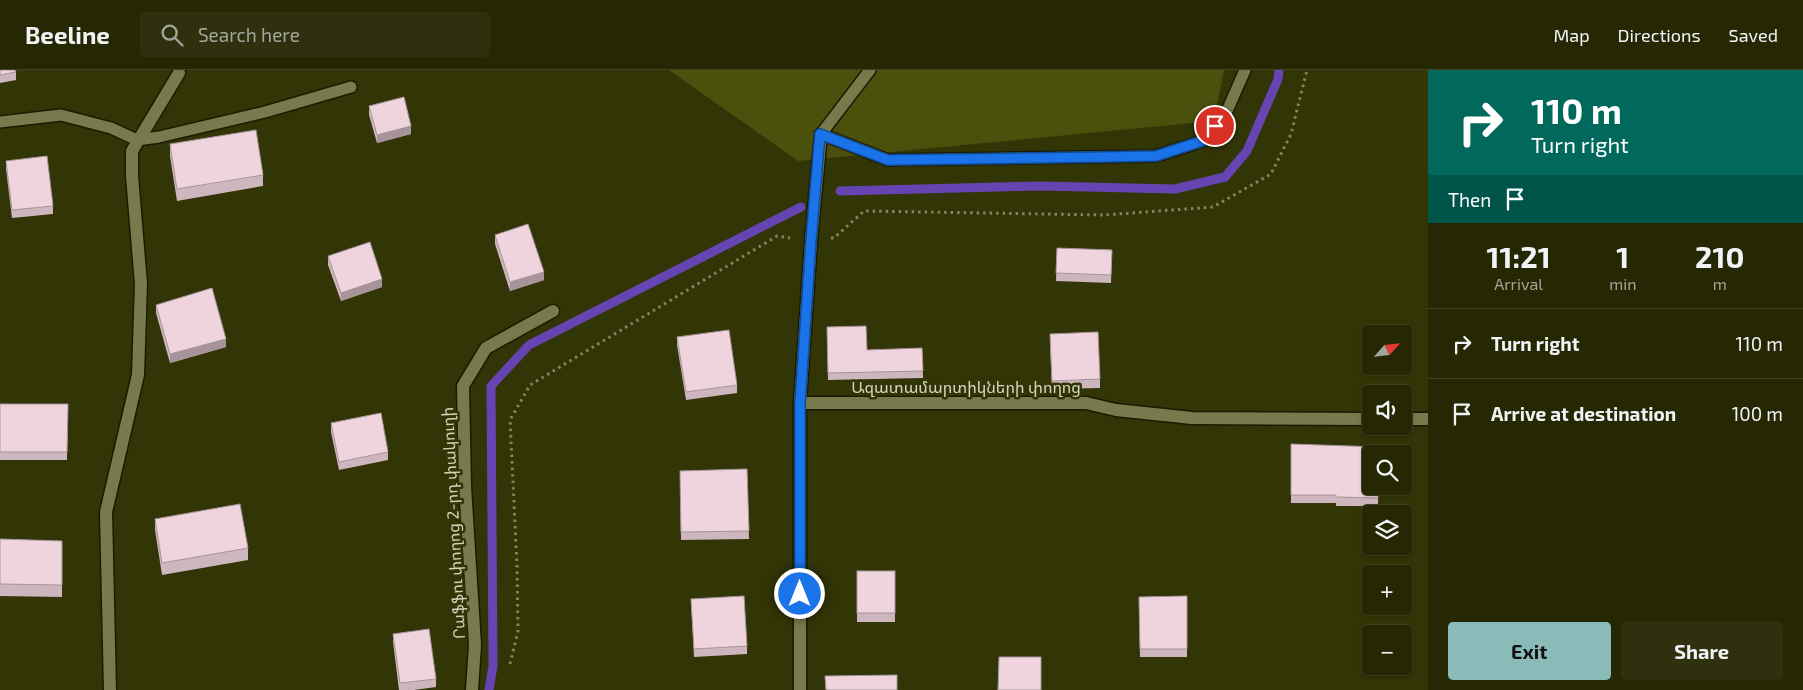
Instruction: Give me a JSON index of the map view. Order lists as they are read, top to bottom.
{
  "streets": {
    "street": ["Ազատամարտիկների փողոց", "Րաֆֆու փողոց 2-րդ փակուղի"]
  },
  "north": "top right",
  "page": {
    "header": "Beeline",
    "search": "Search here",
    "nav": ["Map", "Directions", "Saved"],
    "turn": ["110 m", "Turn right"],
    "then": "Then",
    "eta": [
      "11:21",
      "Arrival",
      "1",
      "min",
      "210",
      "m"
    ],
    "list": [
      {
        "name": "Turn right",
        "value": "110 m"
      },
      {
        "name": "Arrive at destination",
        "value": "100 m"
      }
    ],
    "map_buttons": ["+", "−"],
    "buttons": ["Exit", "Share"]
  }
}
